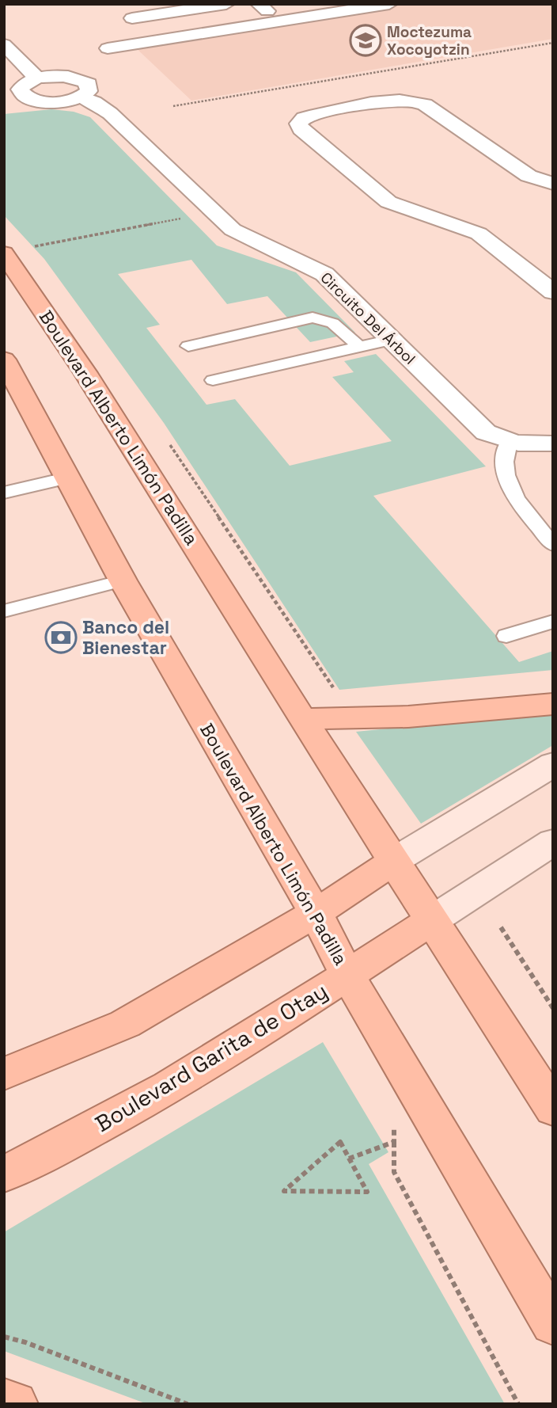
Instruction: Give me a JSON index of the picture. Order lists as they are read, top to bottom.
{
  "streets": {
    "highway": ["Boulevard Alberto Limón Padilla", "Boulevard Garita de Otay"],
    "street": ["Circuito Del Árbol"]
  },
  "crossings": [
    ["Boulevard Alberto Limón Padilla", "Boulevard Garita de Otay"]
  ],
  "places": {
    "school or university": ["Moctezuma Xocoyotzin"],
    "bank": ["Banco del Bienestar"]
  }
}
